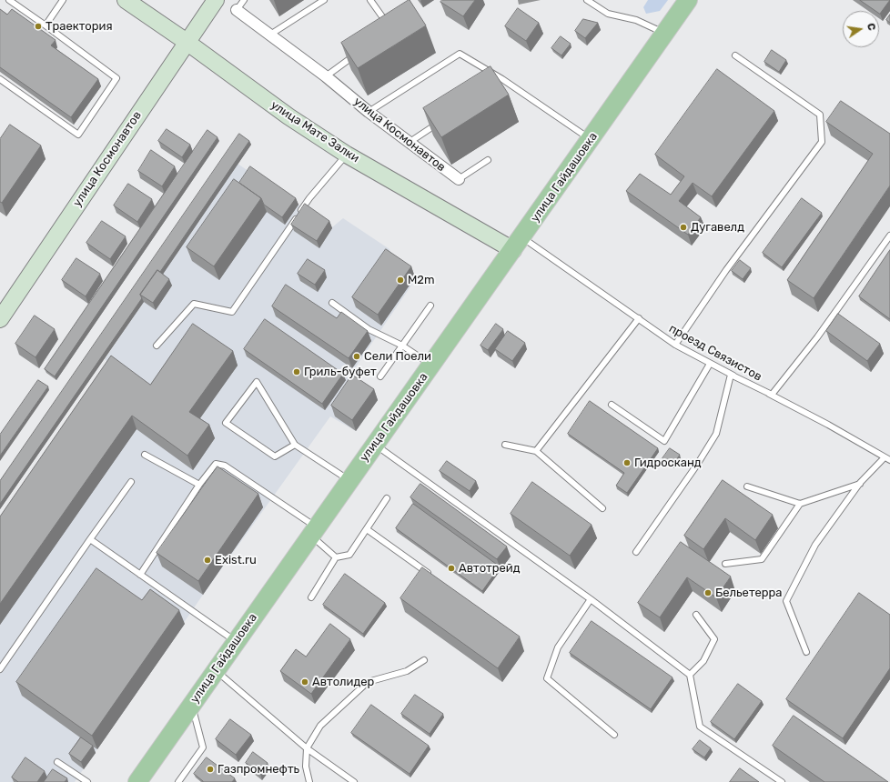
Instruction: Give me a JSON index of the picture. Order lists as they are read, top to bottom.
{
  "streets": {
    "main road": ["улица Гайдашовка"],
    "street": ["улица Мате Залки", "улица Космонавтов"],
    "lane": ["проезд Связистов"]
  },
  "crossings": [
    ["улица Мате Залки", "улица Космонавтов"],
    ["улица Мате Залки", "улица Гайдашовка"],
    ["улица Мате Залки", "проезд Связистов"],
    ["улица Гайдашовка", "проезд Связистов"]
  ],
  "places": [
    "Траектория",
    "Дугавелд",
    "М2m",
    "Сели Поели",
    "Гриль-буфет",
    "Гидросканд",
    "Exist.ru",
    "Автотрейд",
    "Бельетерра",
    "Автолидер",
    "Газпромнефть"
  ],
  "north": "right"
}
